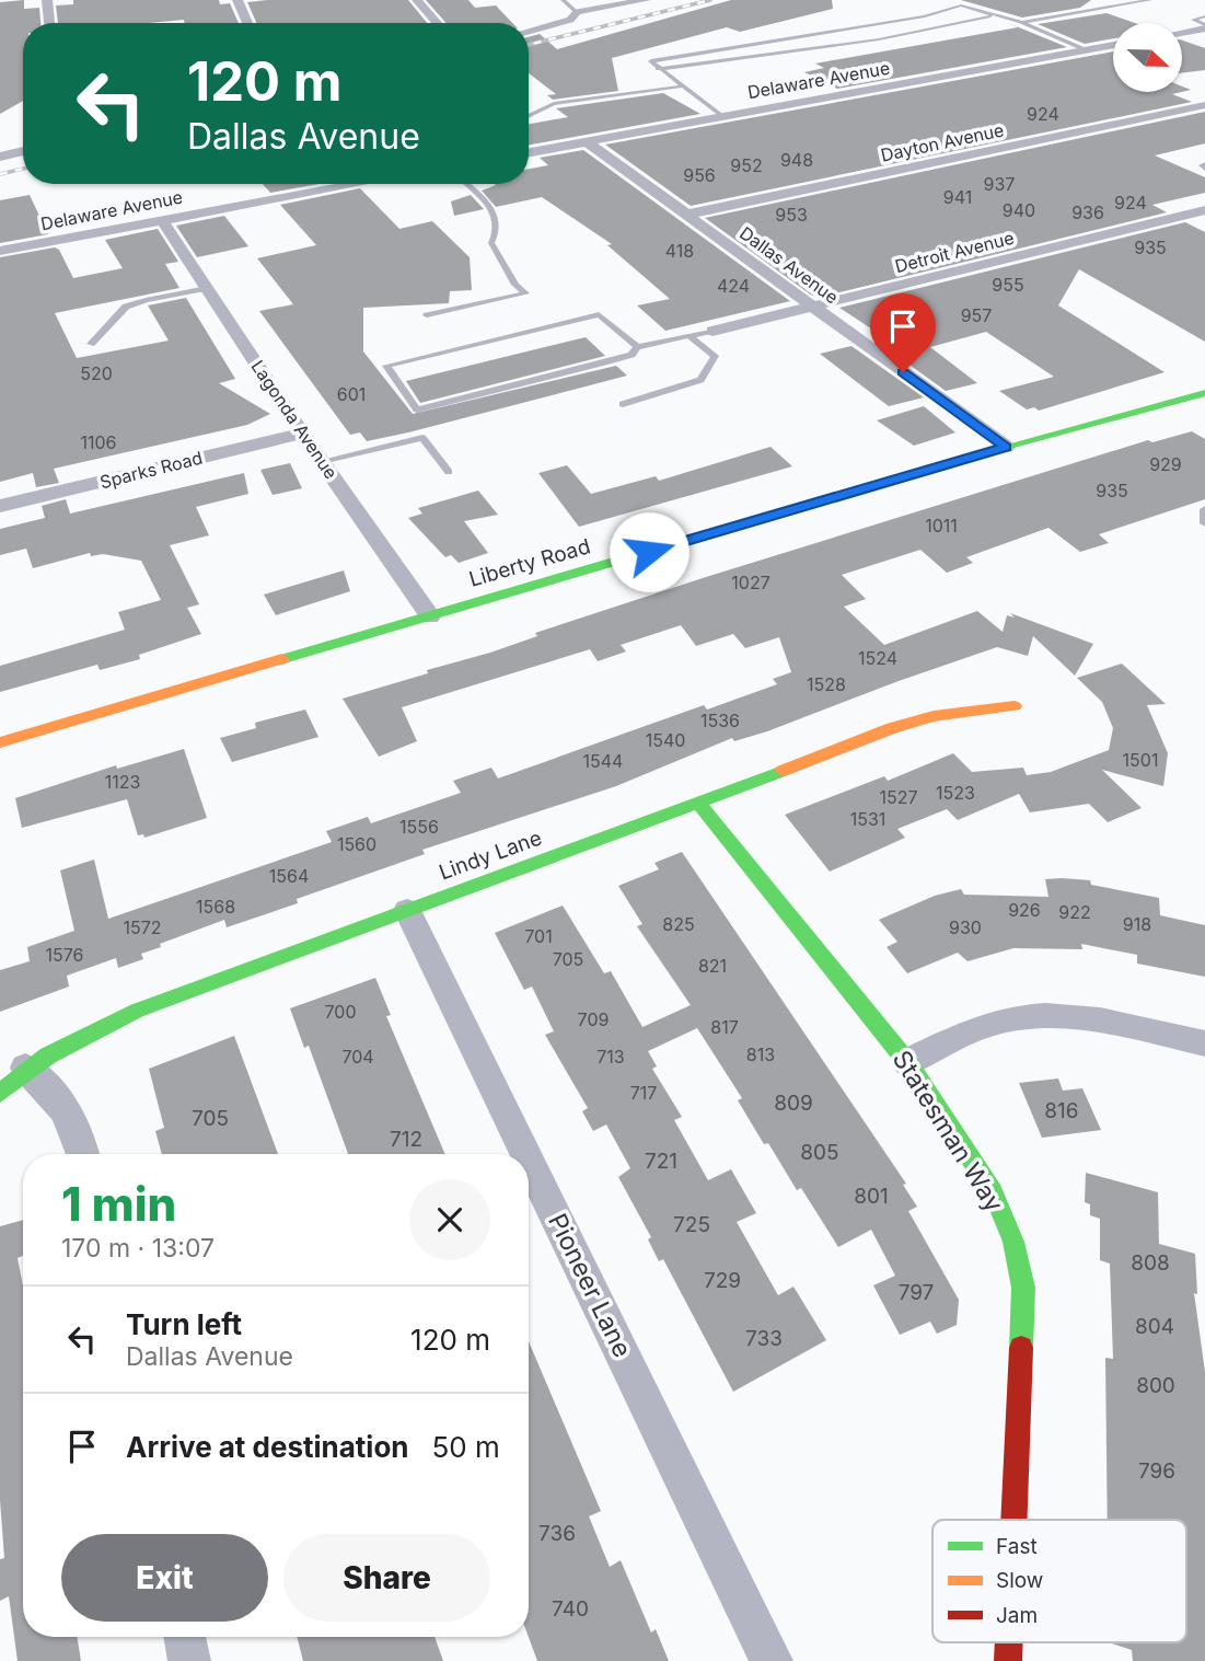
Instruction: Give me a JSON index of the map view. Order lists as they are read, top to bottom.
{
  "streets": {
    "street": [
      "Delaware Avenue",
      "Dayton Avenue",
      "Detroit Avenue",
      "Dallas Avenue",
      "Lagonda Avenue",
      "Sparks Road",
      "Liberty Road",
      "Lindy Lane",
      "Statesman Way",
      "Pioneer Lane"
    ]
  },
  "crossings": [
    ["Delaware Avenue", "Dallas Avenue"],
    ["Delaware Avenue", "Lagonda Avenue"],
    ["Dayton Avenue", "Dallas Avenue"],
    ["Detroit Avenue", "Dallas Avenue"],
    ["Dallas Avenue", "Liberty Road"],
    ["Lagonda Avenue", "Sparks Road"],
    ["Lagonda Avenue", "Liberty Road"],
    ["Lindy Lane", "Statesman Way"],
    ["Lindy Lane", "Pioneer Lane"]
  ],
  "house_numbers": [
    "924",
    "948",
    "952",
    "956",
    "937",
    "941",
    "924",
    "940",
    "936",
    "953",
    "935",
    "418",
    "955",
    "424",
    "957",
    "520",
    "601",
    "1106",
    "929",
    "935",
    "1011",
    "1027",
    "1524",
    "1528",
    "1536",
    "1540",
    "1501",
    "1544",
    "1123",
    "1523",
    "1527",
    "1531",
    "1556",
    "1560",
    "1564",
    "1568",
    "926",
    "922",
    "825",
    "918",
    "1572",
    "930",
    "701",
    "1576",
    "705",
    "821",
    "700",
    "709",
    "817",
    "813",
    "704",
    "713",
    "717",
    "809",
    "816",
    "705",
    "712",
    "805",
    "721",
    "801",
    "725",
    "808",
    "729",
    "797",
    "804",
    "733",
    "800",
    "796",
    "736",
    "740"
  ],
  "legend": ["Fast", "Slow", "Jam"],
  "north": "right",
  "page": {
    "turn": ["120 m", "Dallas Avenue"],
    "heading": ["1 min", "170 m · 13:07"],
    "list": [
      {
        "name": "Turn left",
        "note": "Dallas Avenue",
        "value": "120 m"
      },
      {
        "name": "Arrive at destination",
        "value": "50 m"
      }
    ],
    "buttons": ["Exit", "Share"]
  }
}
